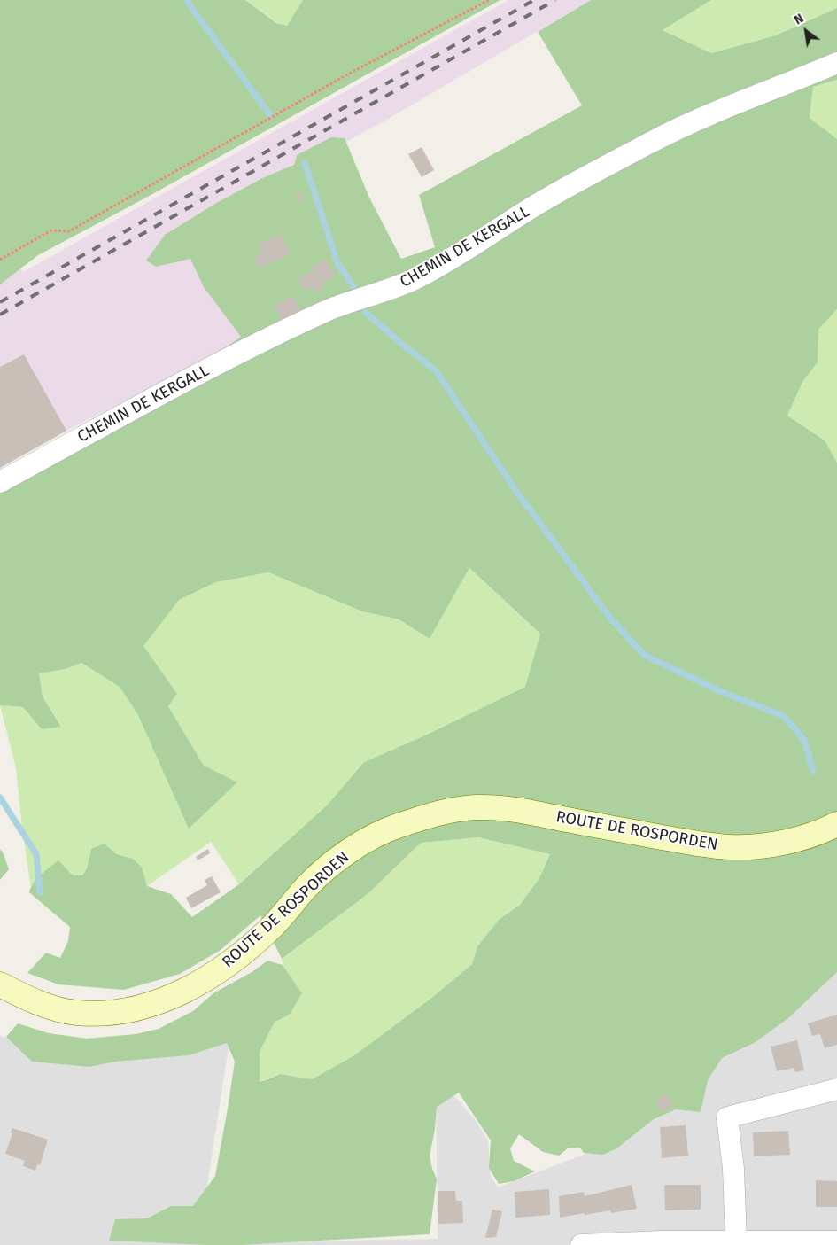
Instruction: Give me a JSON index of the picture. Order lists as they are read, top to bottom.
{
  "streets": {
    "main road": ["ROUTE DE ROSPORDEN"],
    "street": ["CHEMIN DE KERGALL"]
  },
  "north": "top left"
}
